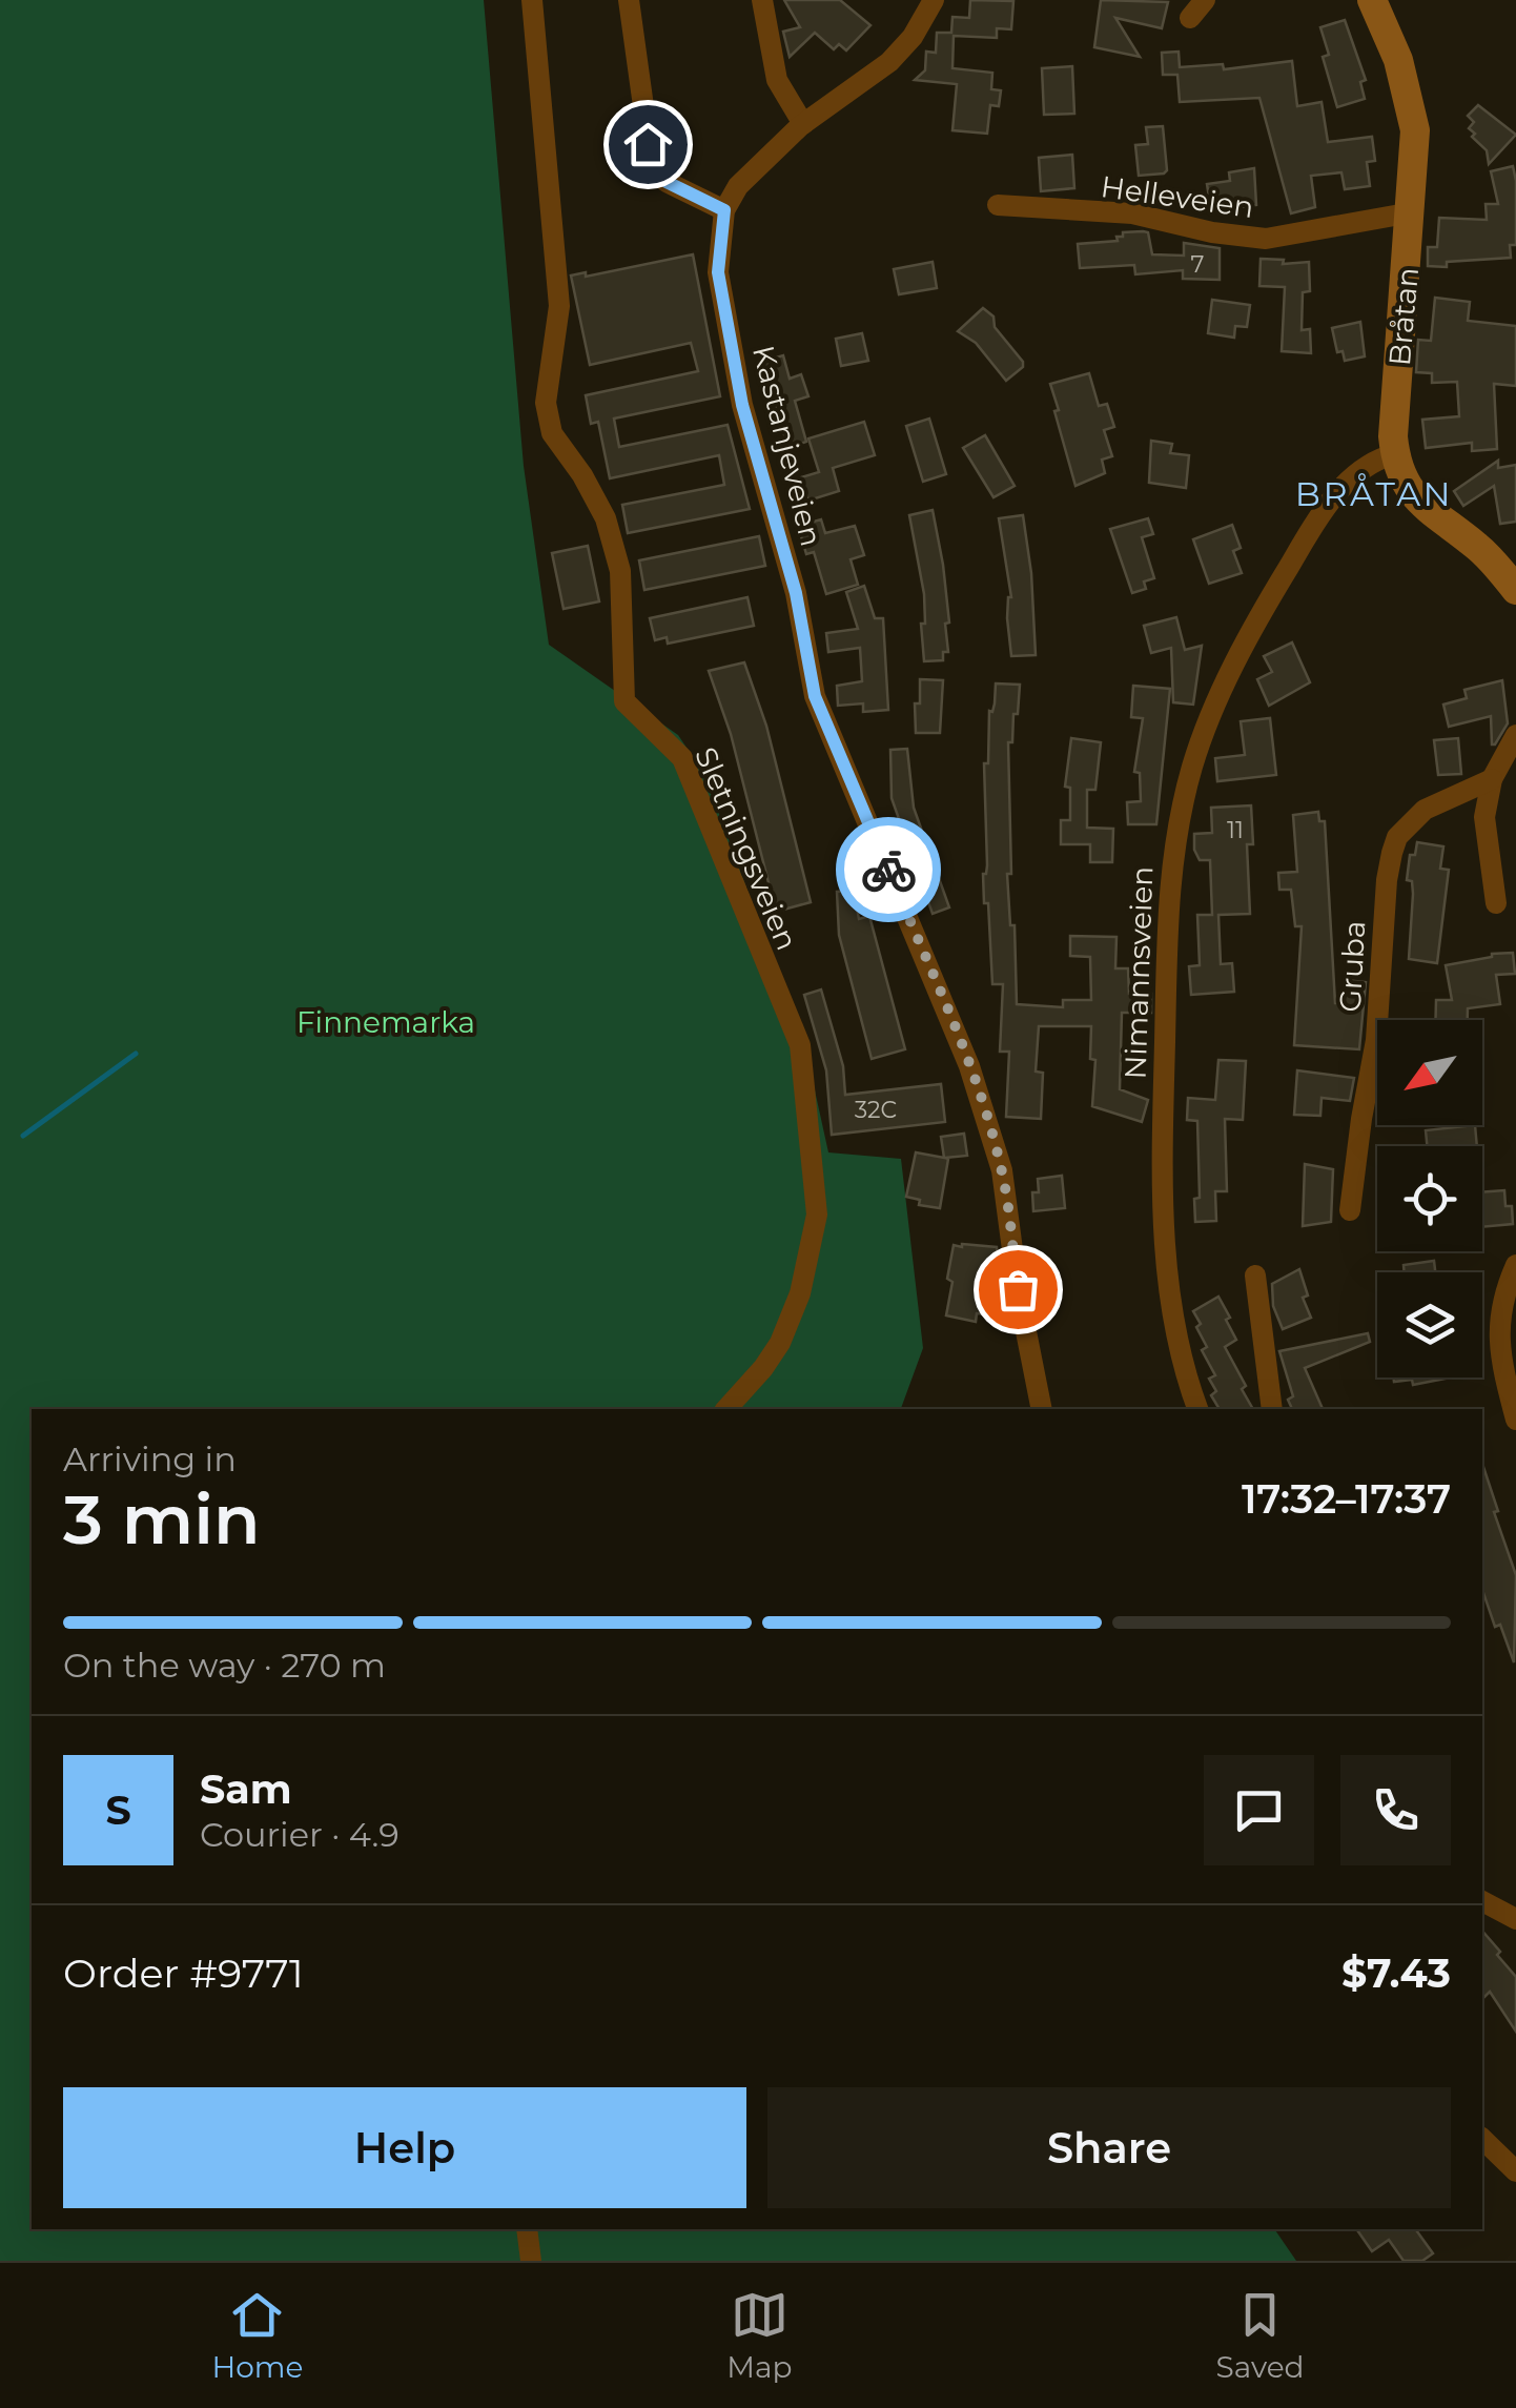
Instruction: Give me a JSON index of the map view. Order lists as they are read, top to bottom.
{
  "streets": {
    "main road": ["Bråtan"],
    "street": [
      "Helleveien",
      "Kastanjeveien",
      "Sletningsveien",
      "Gruba",
      "Nimannsveien"
    ]
  },
  "crossings": [
    ["Helleveien", "Bråtan"],
    ["Bråtan", "Nimannsveien"]
  ],
  "districts": ["BRÅTAN"],
  "parks": ["Finnemarka"],
  "house_numbers": ["7", "11", "32C"],
  "north": "bottom left",
  "page": {
    "heading": ["3 min", "Arriving in", "17:32–17:37"],
    "panel": [
      "Sam",
      "Courier · 4.9",
      "Order #9771",
      "$7.43"
    ],
    "bar": "On the way · 270 m",
    "round": "S",
    "buttons": ["Help", "Share"],
    "tabs": ["Home", "Map", "Saved"]
  }
}
